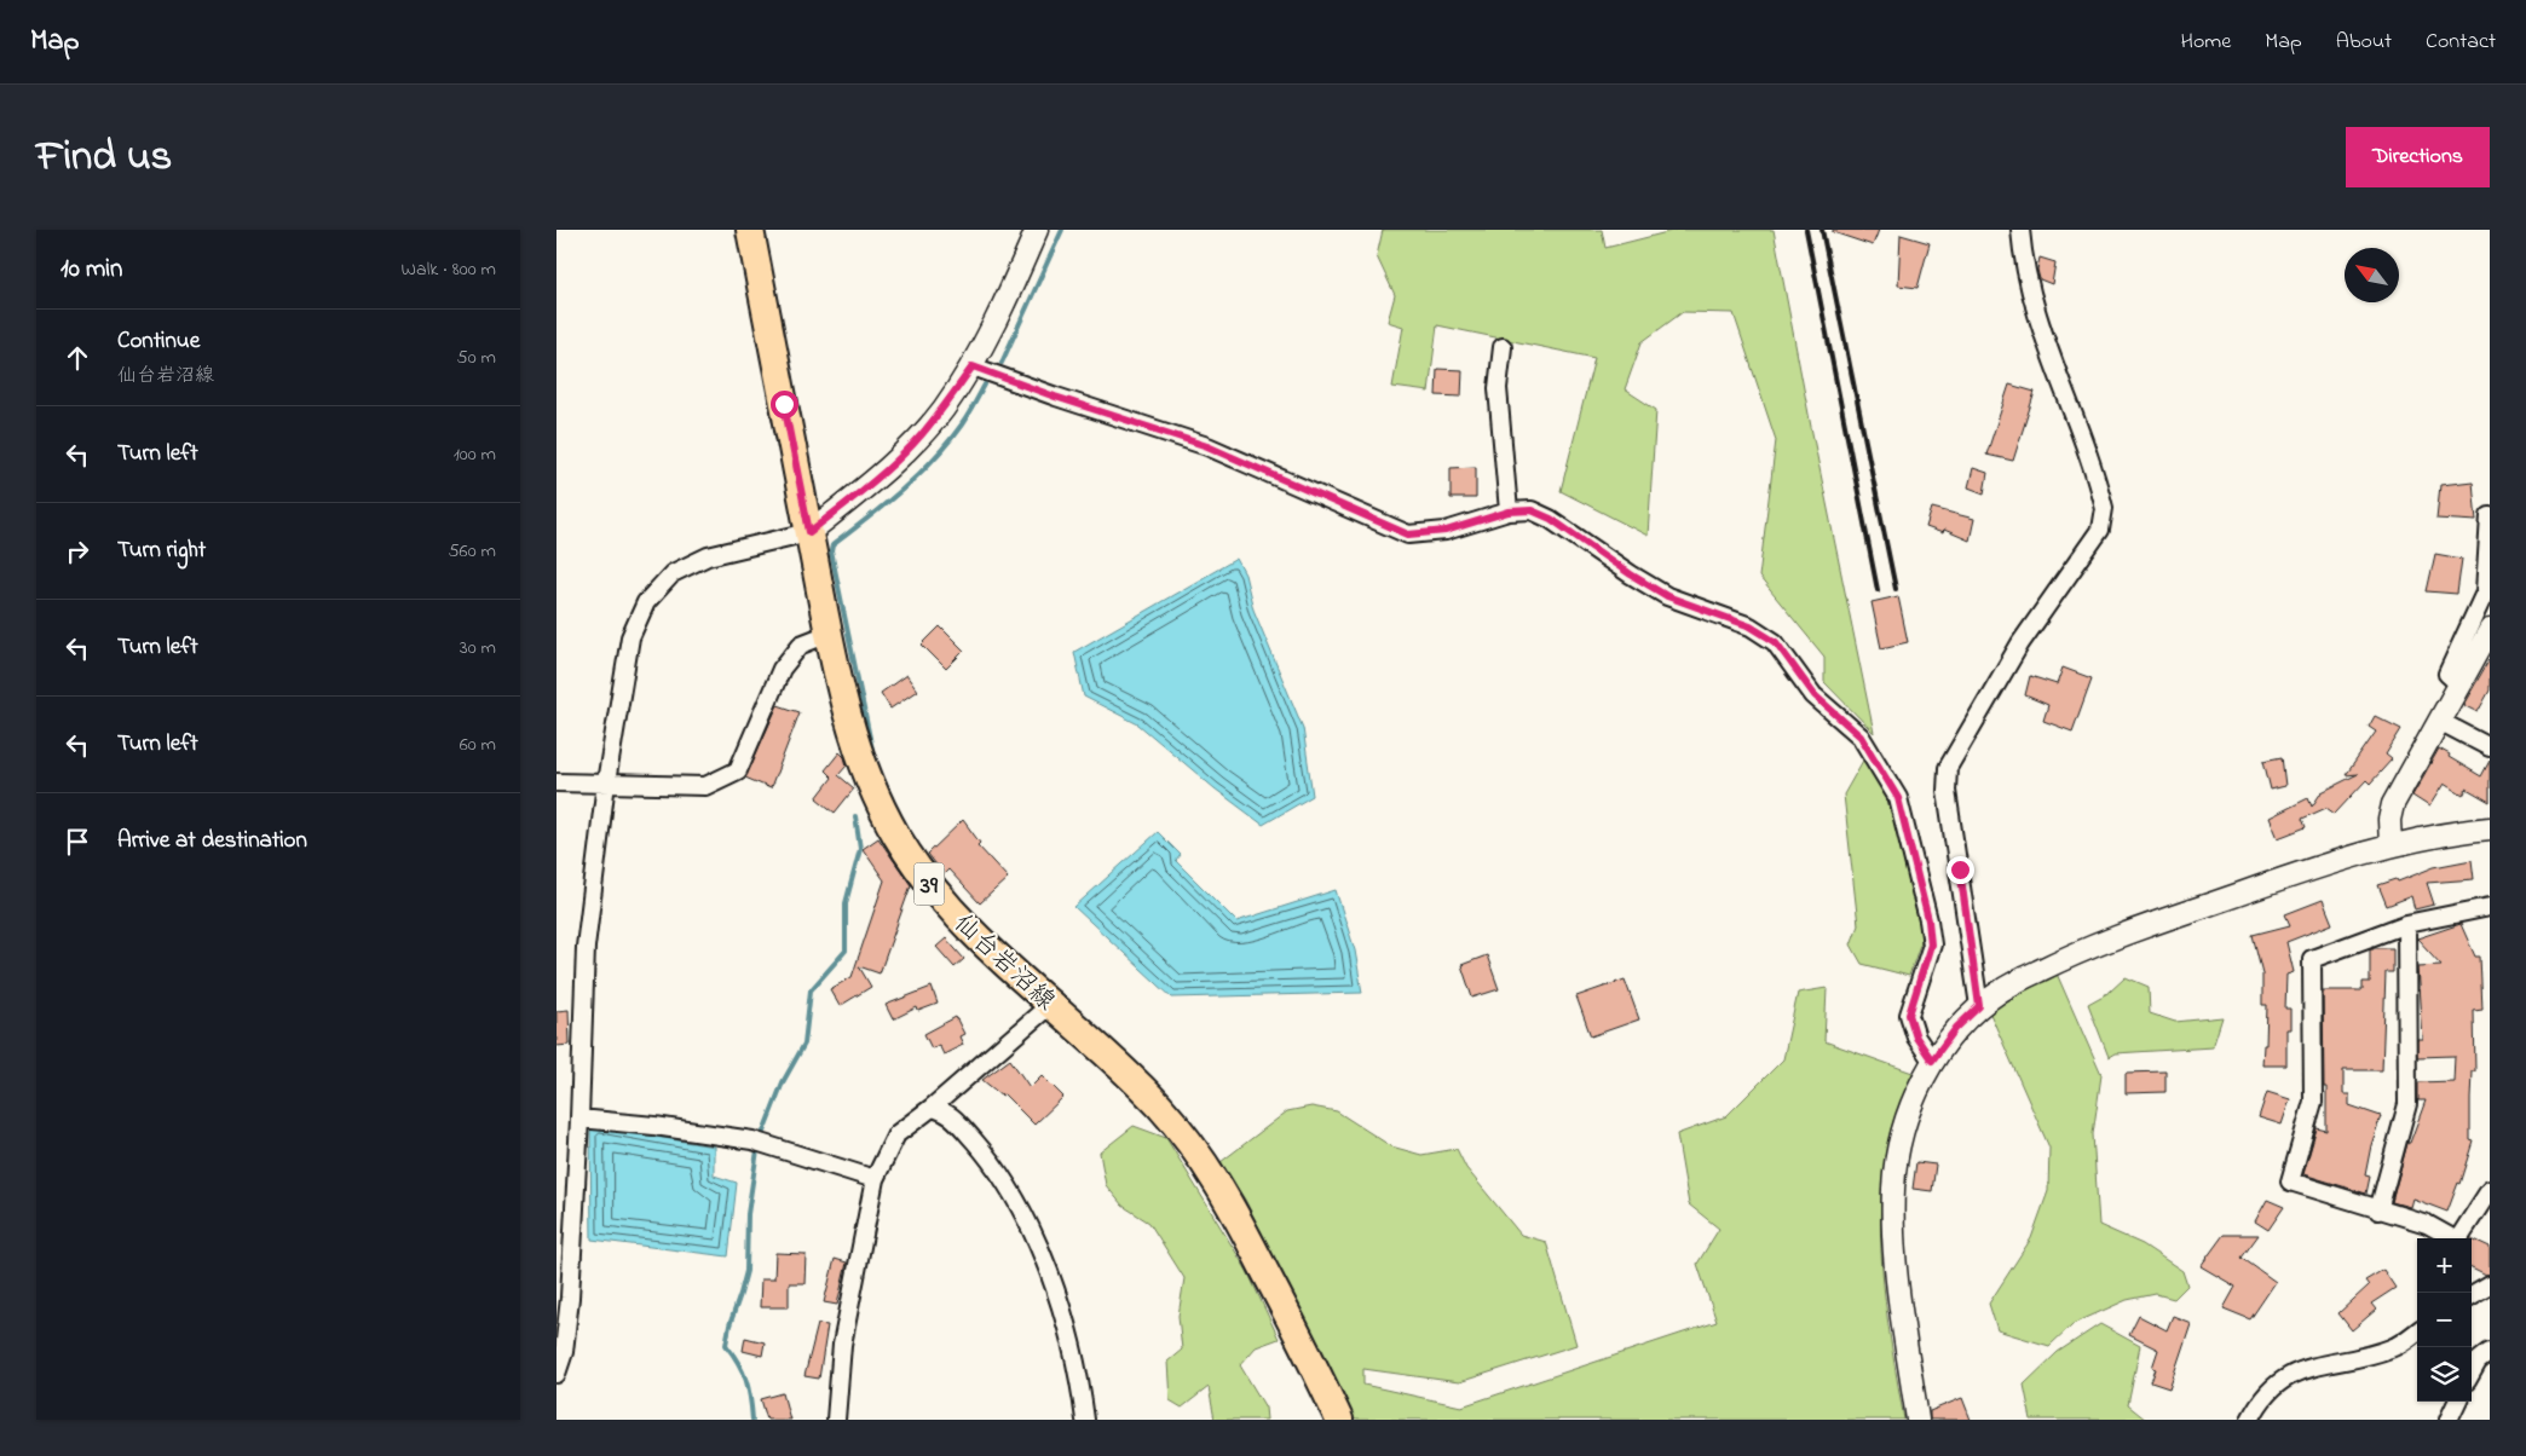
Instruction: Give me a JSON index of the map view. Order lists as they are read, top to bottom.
{
  "streets": {
    "main road": ["39", "仙台岩沼線"]
  },
  "north": "top left",
  "page": {
    "header": "Map",
    "nav": [
      "Home",
      "Map",
      "About",
      "Contact"
    ],
    "title": "Find us",
    "buttons": "Directions",
    "heading": ["10 min", "Walk · 800 m"],
    "list": [
      ["Continue", "仙台岩沼線", "50 m"],
      ["Turn left", "100 m"],
      ["Turn right", "560 m"],
      ["Turn left", "30 m"],
      ["Turn left", "60 m"],
      "Arrive at destination"
    ],
    "map_buttons": ["+", "−"]
  }
}
